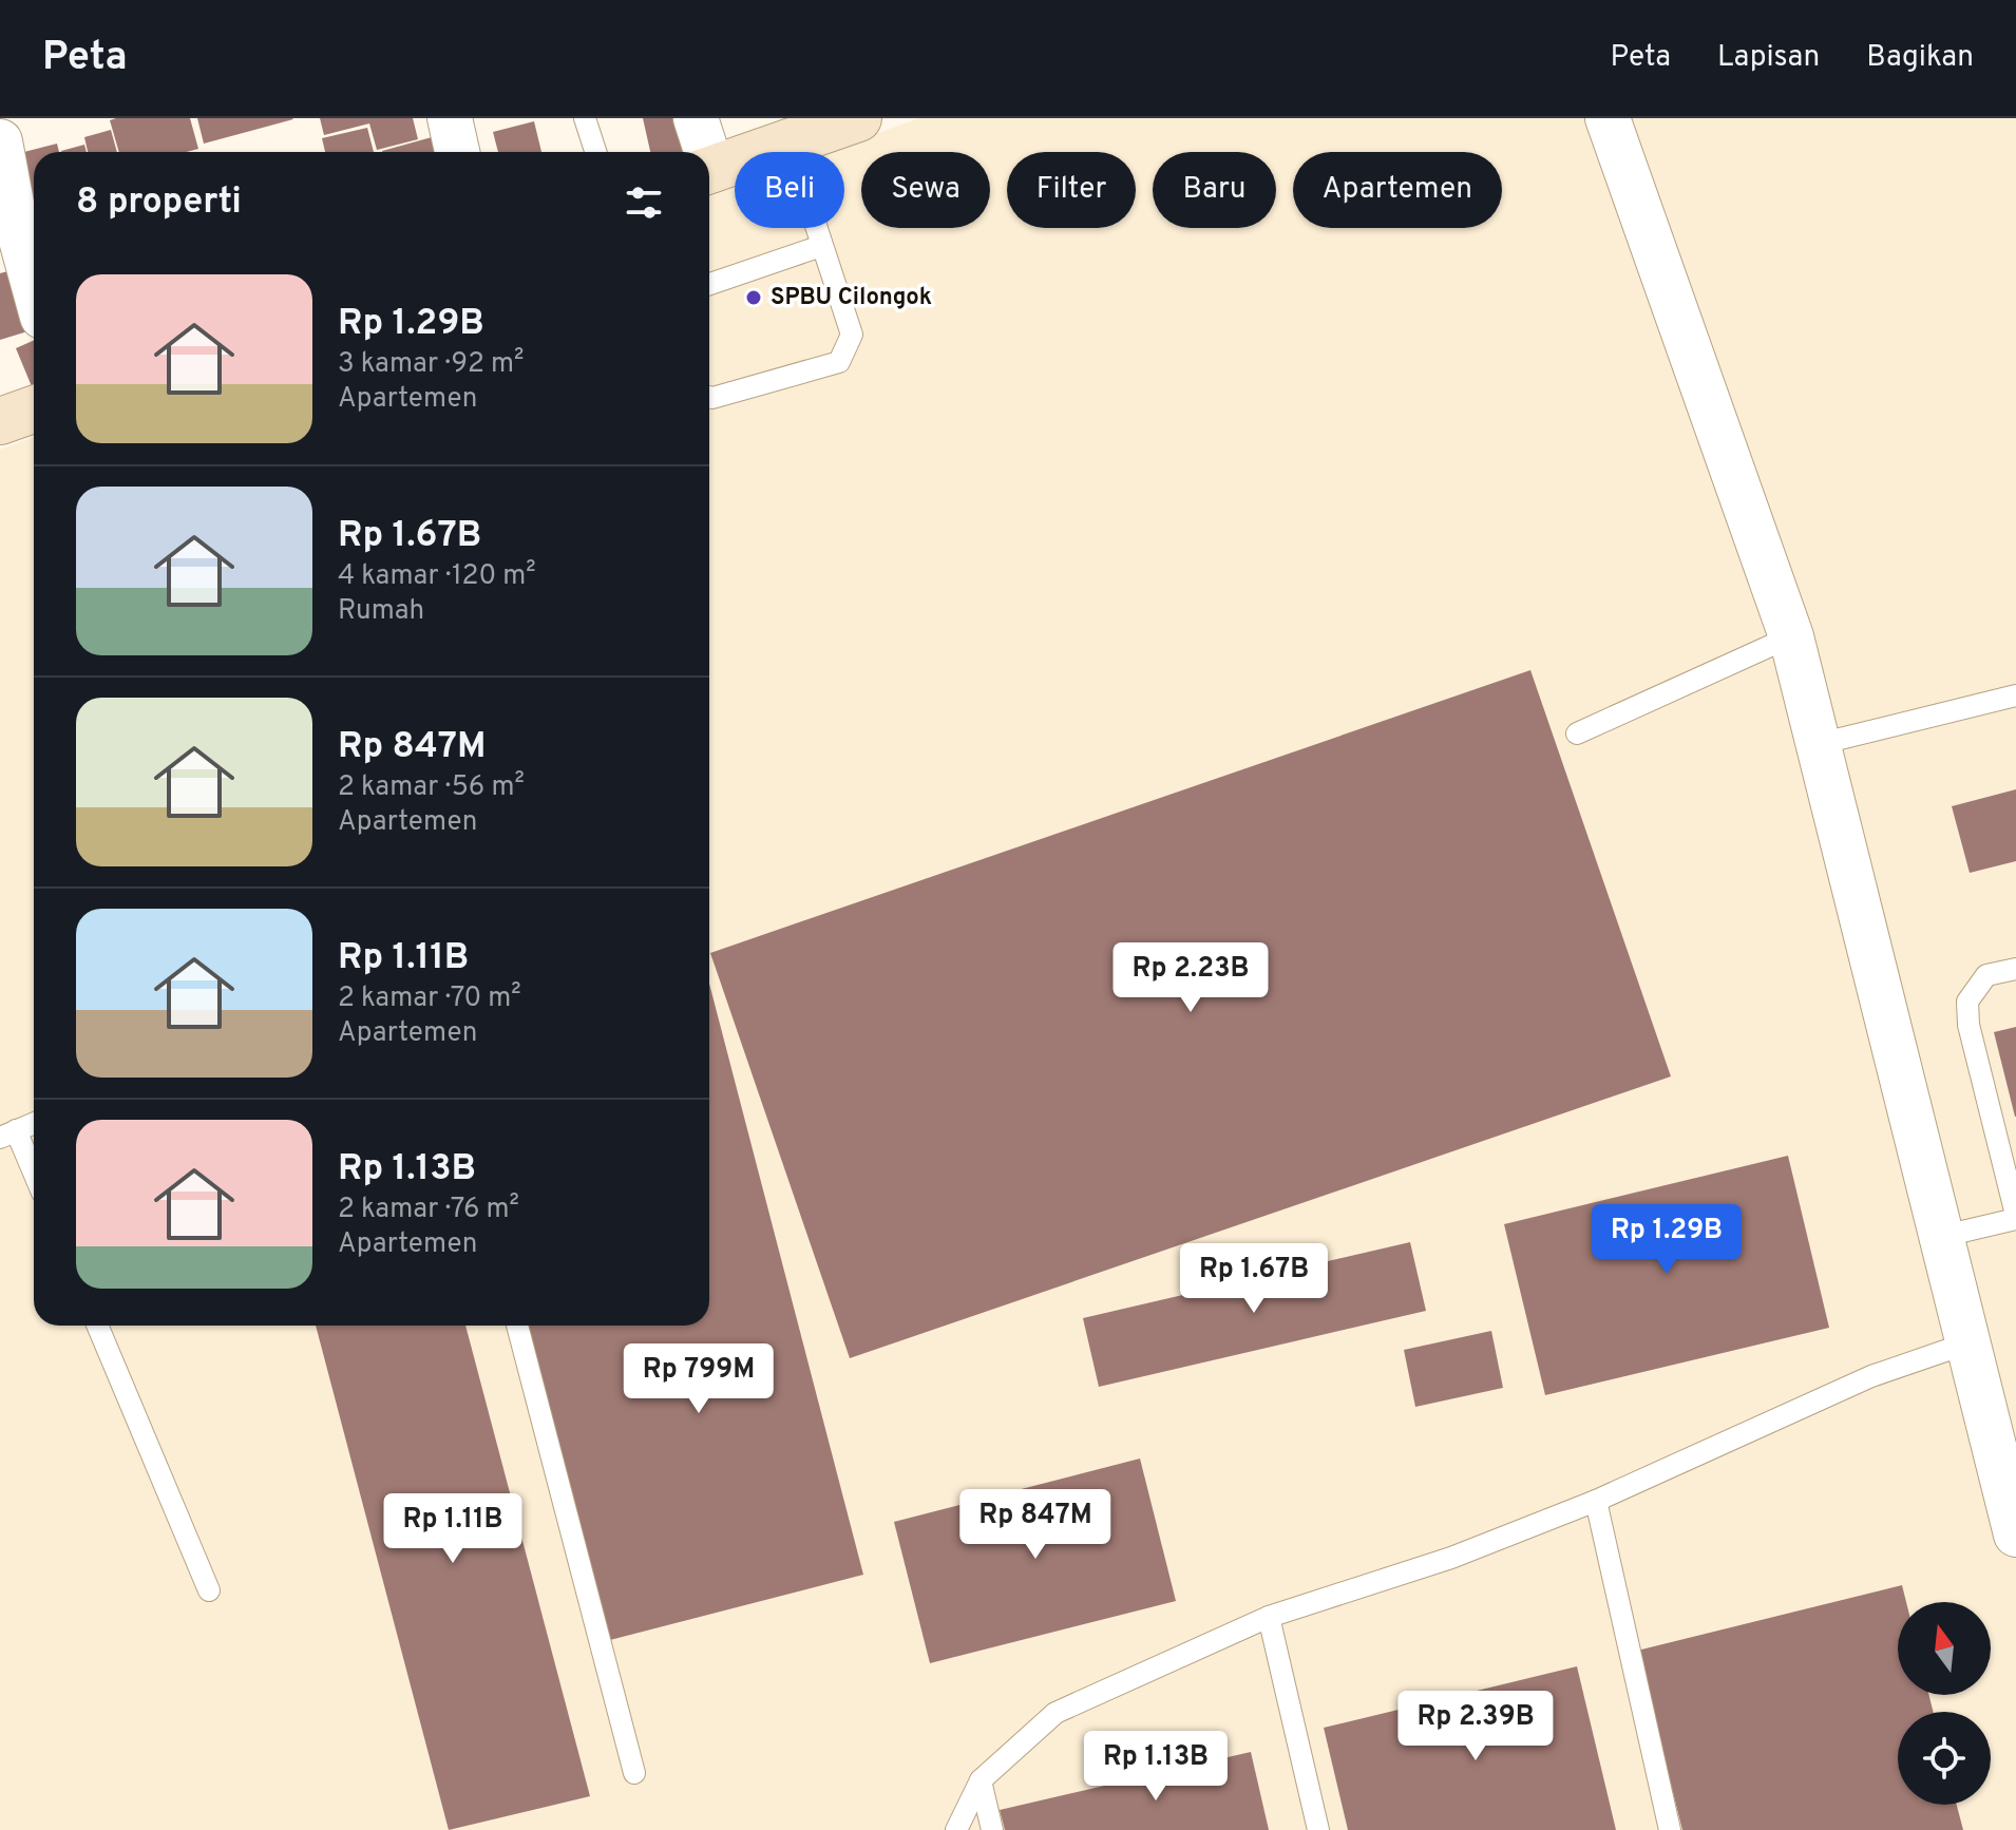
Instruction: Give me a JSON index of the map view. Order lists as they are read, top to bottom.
{
  "places": ["SPBU Cilongok"],
  "north": "top",
  "page": {
    "header": "Peta",
    "nav": ["Peta", "Lapisan", "Bagikan"],
    "chip": [
      "Beli",
      "Sewa",
      "Filter",
      "Baru",
      "Apartemen"
    ],
    "heading": "8 properti",
    "list": [
      {
        "name": "Rp 1.29B",
        "note": "3 kamar · 92 m² · Apartemen"
      },
      {
        "name": "Rp 1.67B",
        "note": "4 kamar · 120 m² · Rumah"
      },
      {
        "name": "Rp 847M",
        "note": "2 kamar · 56 m² · Apartemen"
      },
      {
        "name": "Rp 1.11B",
        "note": "2 kamar · 70 m² · Apartemen"
      },
      {
        "name": "Rp 1.13B",
        "note": "2 kamar · 76 m² · Apartemen"
      }
    ],
    "price": [
      "Rp 2.23B",
      "Rp 1.29B",
      "Rp 1.67B",
      "Rp 799M",
      "Rp 847M",
      "Rp 1.11B",
      "Rp 2.39B",
      "Rp 1.13B"
    ]
  }
}
